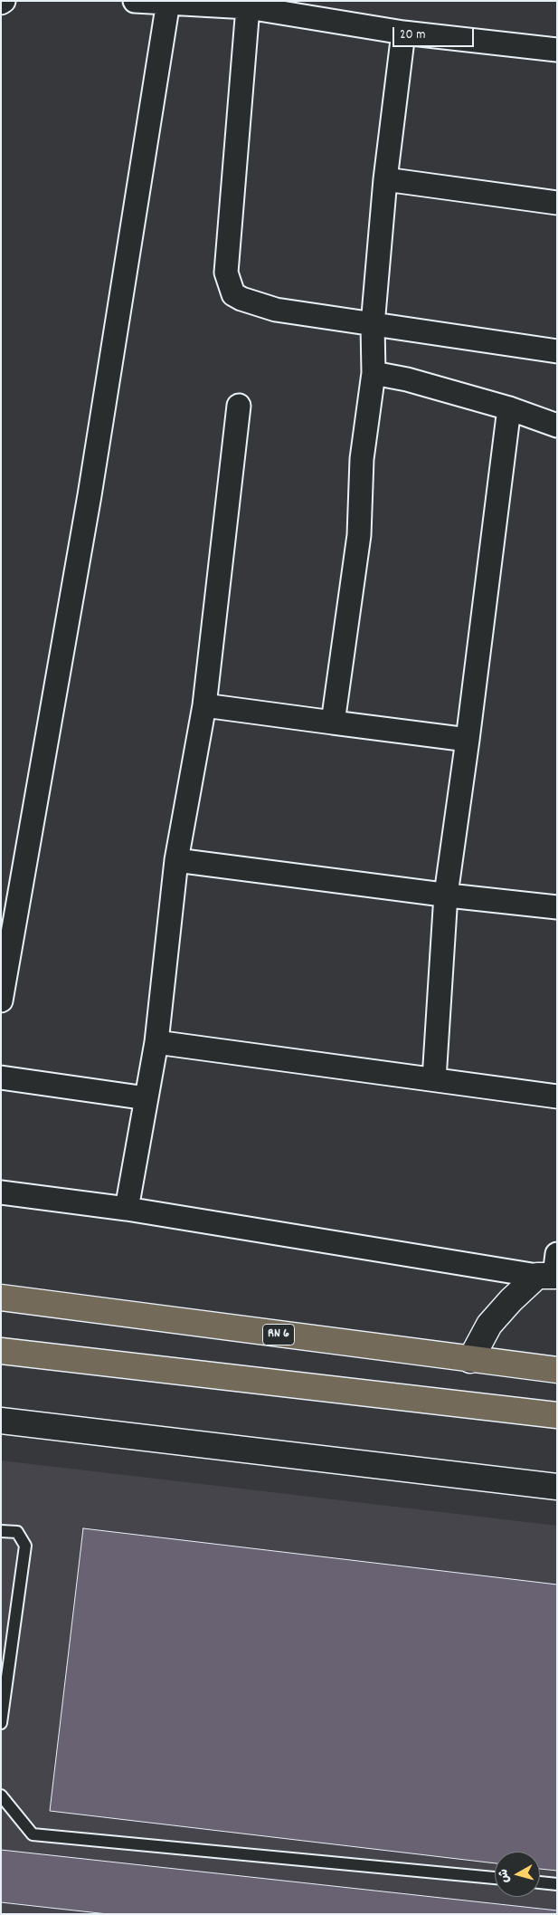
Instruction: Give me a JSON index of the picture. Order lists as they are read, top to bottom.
{
  "streets": {
    "main road": ["RN 6"]
  },
  "scale_bar": "20 m",
  "north": "left"
}
